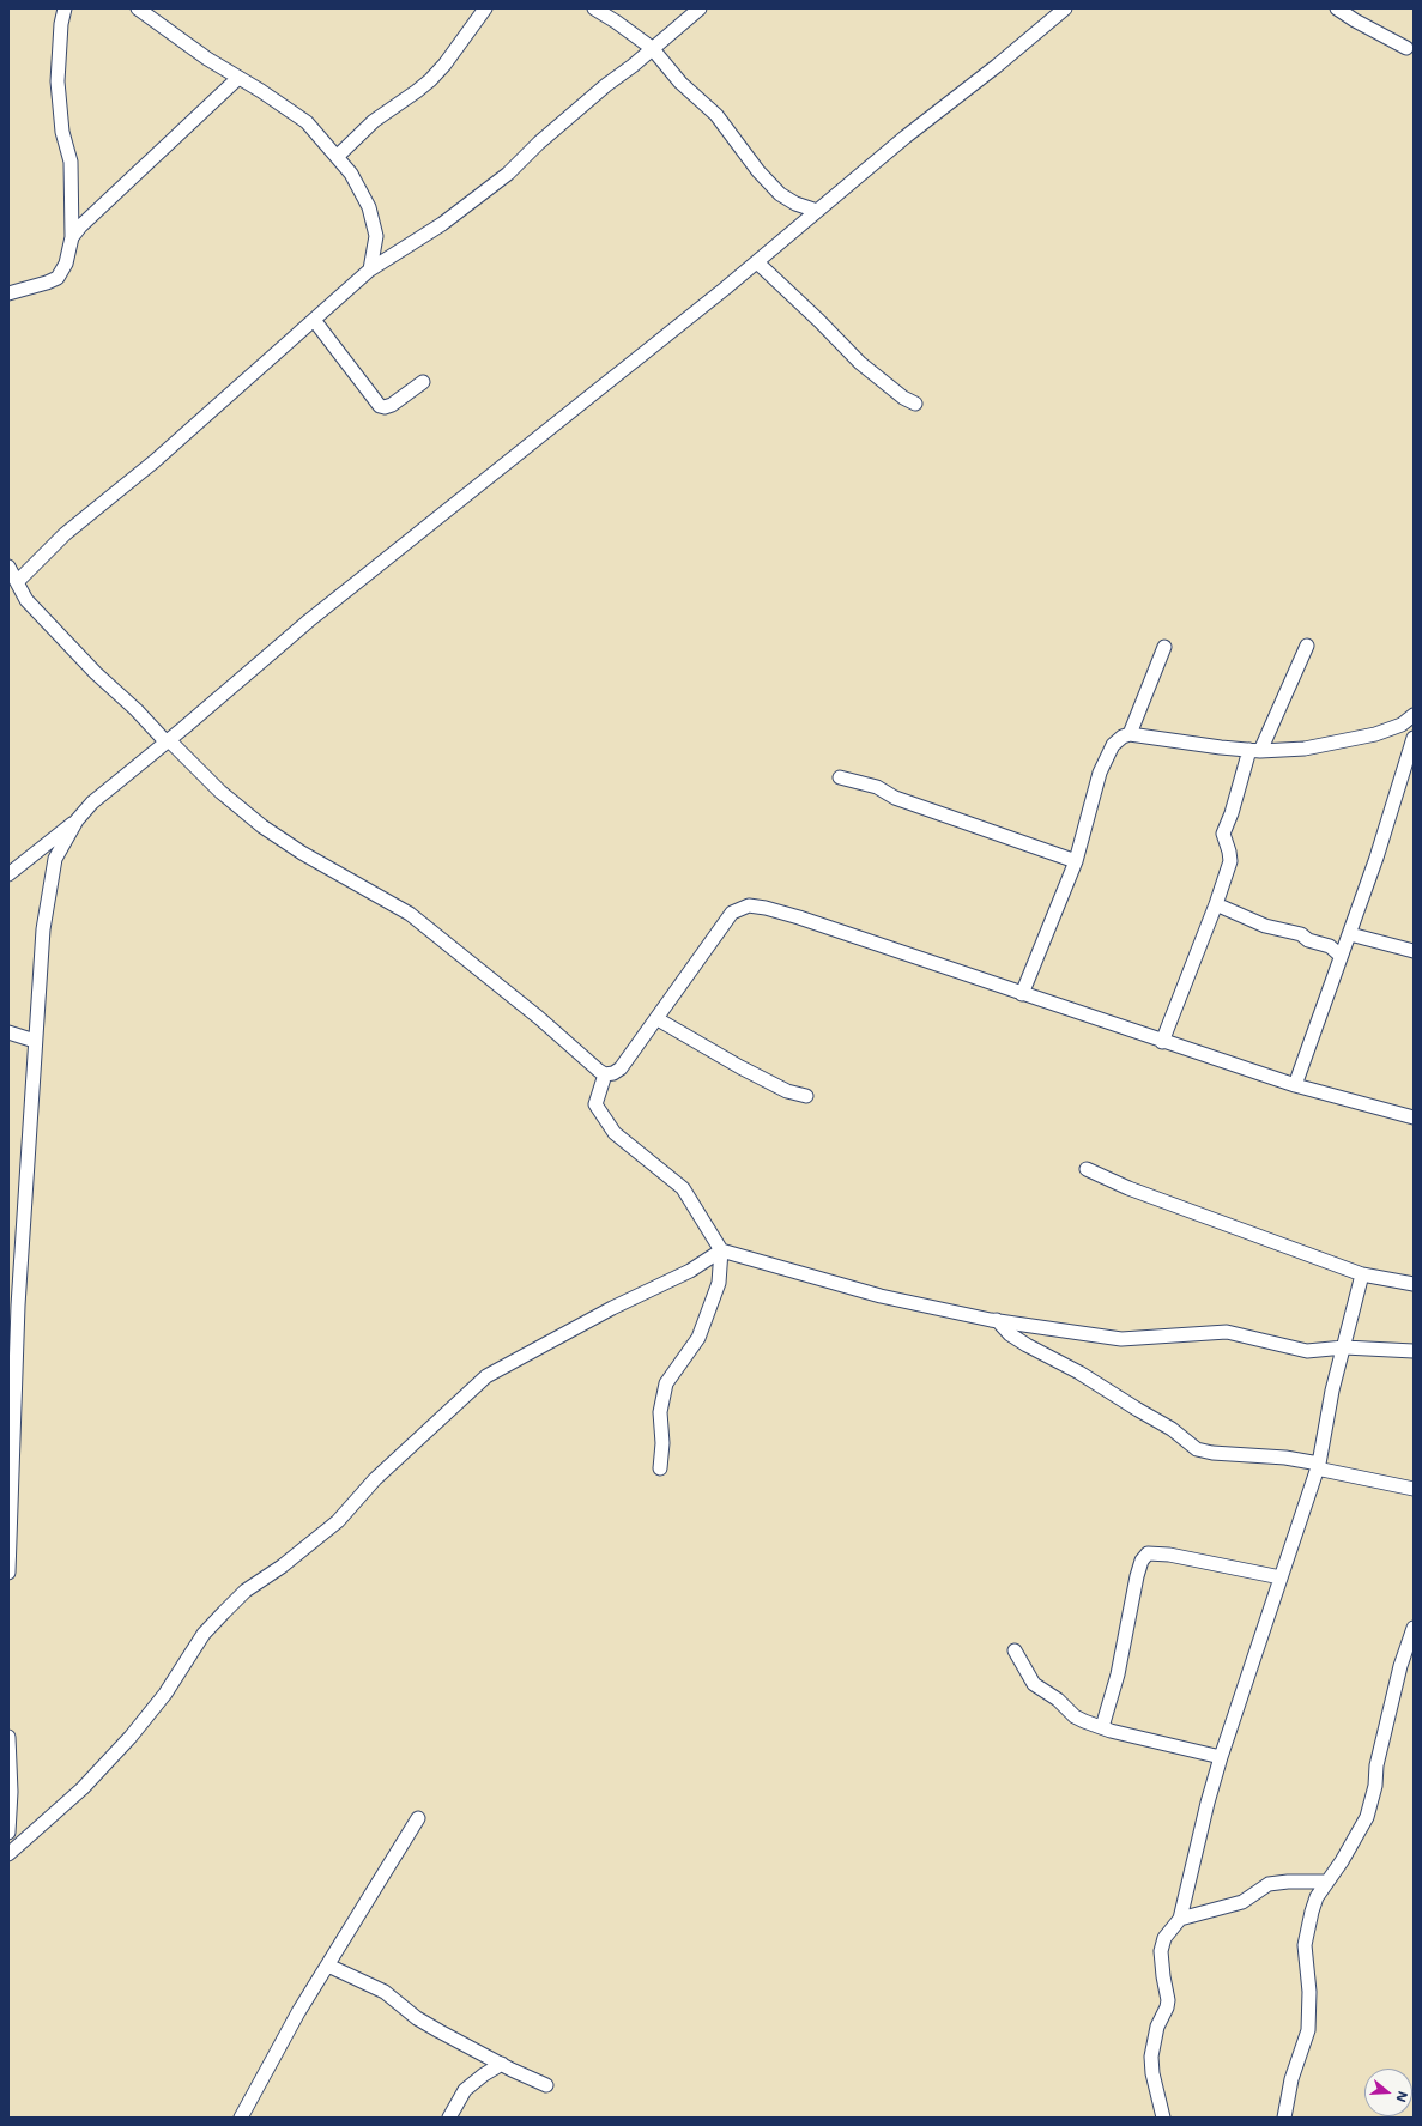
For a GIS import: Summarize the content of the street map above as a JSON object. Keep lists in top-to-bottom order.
{
  "north": "right"
}
